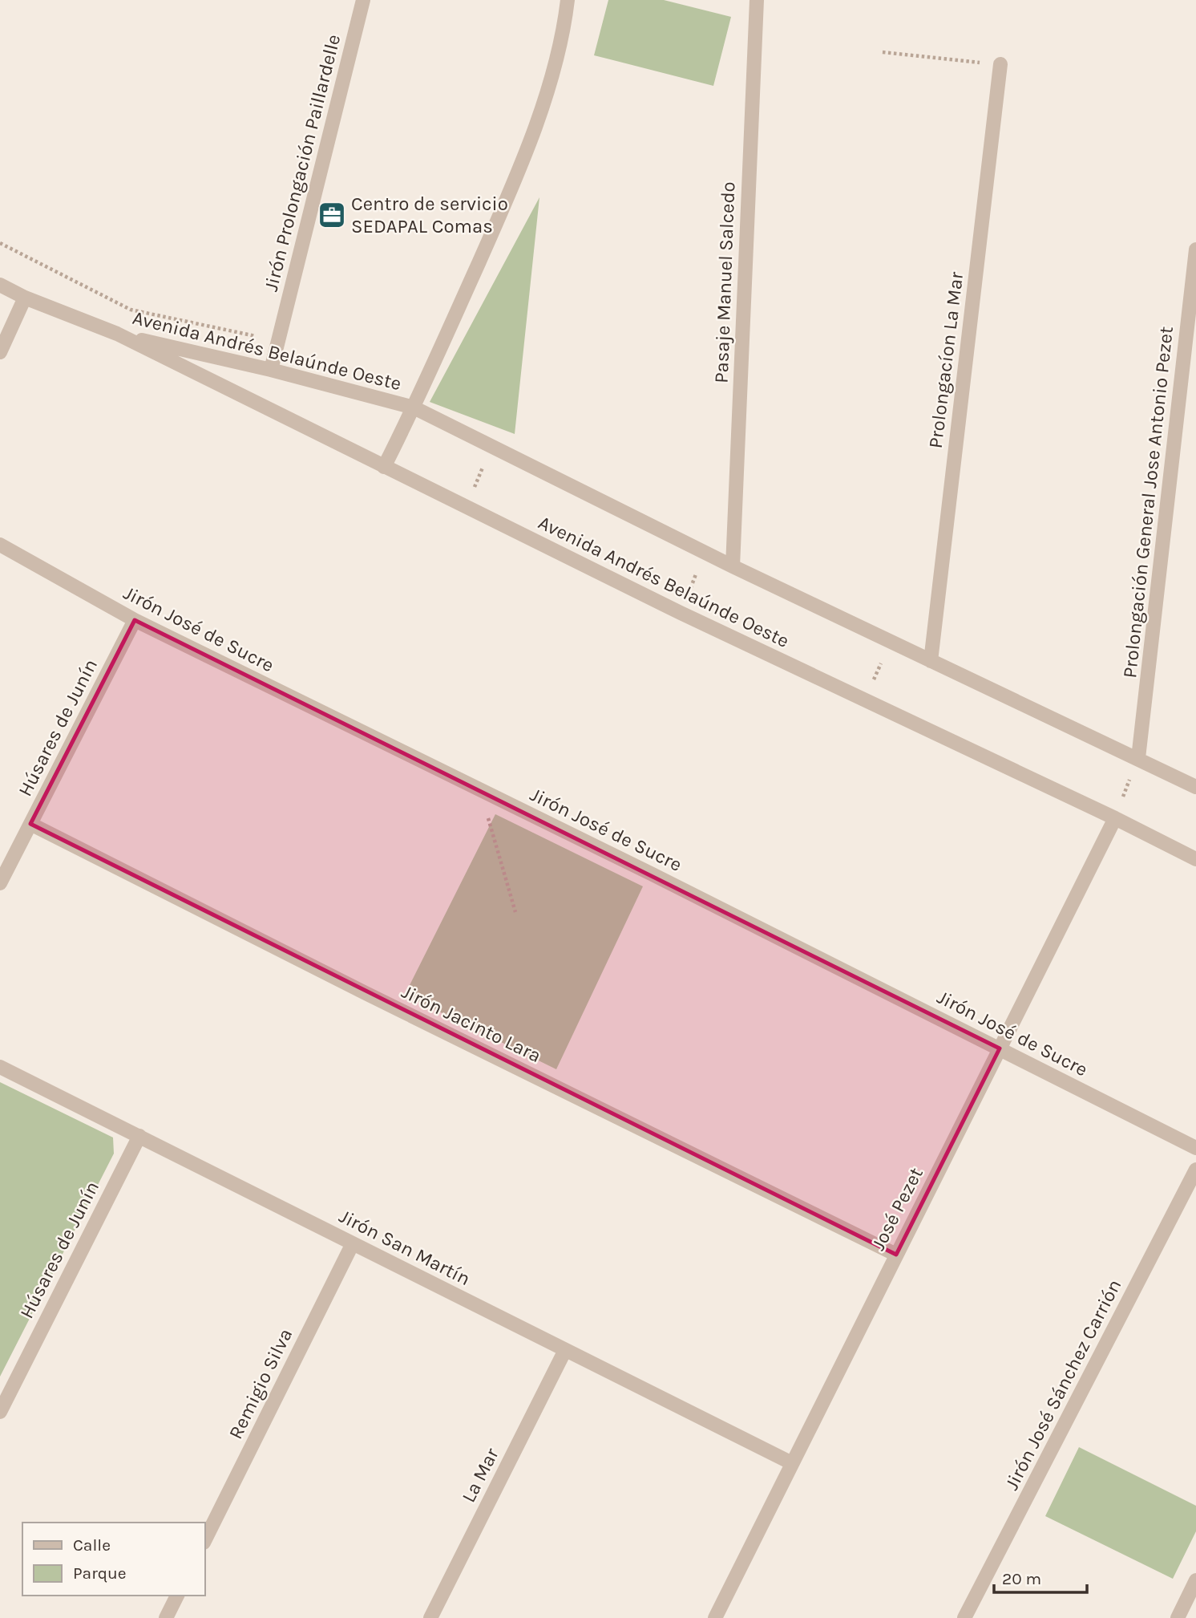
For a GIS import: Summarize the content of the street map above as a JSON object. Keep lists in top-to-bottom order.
{
  "streets": {
    "street": [
      "Jirón Prolongación Paillardelle",
      "Pasaje Manuel Salcedo",
      "Avenida Andrés Belaúnde Oeste",
      "Prolongacíon La Mar",
      "Prolongación General Jose Antonio Pezet",
      "Jirón José de Sucre",
      "Húsares de Junín",
      "Jirón Jacinto Lara",
      "José Pezet",
      "Jirón San Martín",
      "Remigio Silva",
      "Jirón José Sánchez Carrión",
      "La Mar"
    ]
  },
  "crossings": [
    ["Jirón Prolongación Paillardelle", "Avenida Andrés Belaúnde Oeste"],
    ["Pasaje Manuel Salcedo", "Avenida Andrés Belaúnde Oeste"],
    ["Avenida Andrés Belaúnde Oeste", "Prolongacíon La Mar"],
    ["Avenida Andrés Belaúnde Oeste", "Prolongación General Jose Antonio Pezet"],
    ["Avenida Andrés Belaúnde Oeste", "José Pezet"],
    ["Jirón José de Sucre", "Húsares de Junín"],
    ["Jirón José de Sucre", "José Pezet"],
    ["Húsares de Junín", "Jirón Jacinto Lara"],
    ["Húsares de Junín", "Jirón San Martín"],
    ["Jirón Jacinto Lara", "José Pezet"],
    ["José Pezet", "Jirón San Martín"],
    ["Jirón San Martín", "Remigio Silva"],
    ["Jirón San Martín", "La Mar"]
  ],
  "places": {
    "office": ["Centro de servicio SEDAPAL Comas"]
  },
  "legend": ["Calle", "Parque"],
  "scale_bar": "20 m"
}
